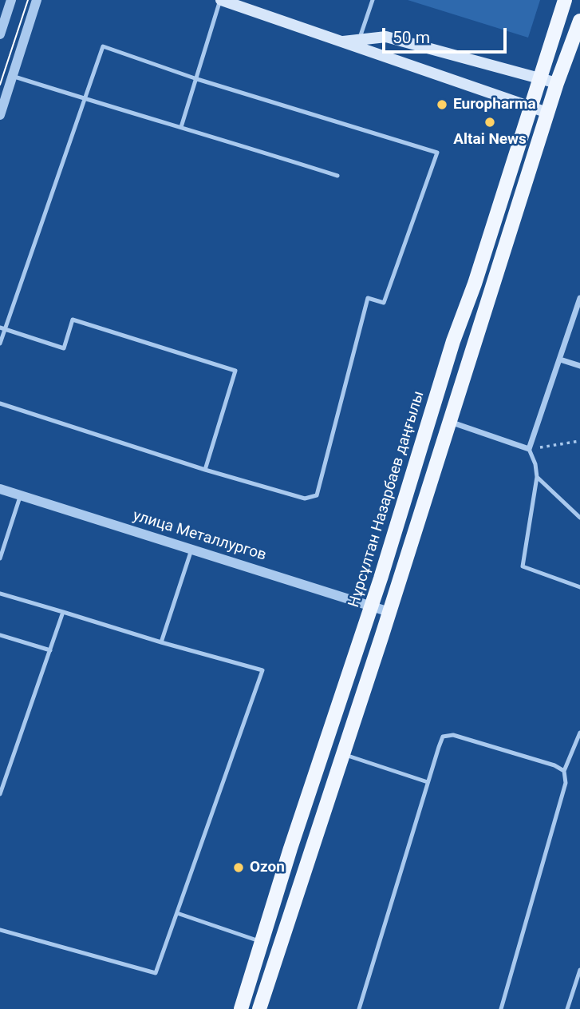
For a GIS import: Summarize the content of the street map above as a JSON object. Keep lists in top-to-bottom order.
{
  "streets": {
    "main road": ["Нұрсұлтан Назарбаев даңғылы"],
    "street": ["улица Металлургов"]
  },
  "crossings": [
    ["Нұрсұлтан Назарбаев даңғылы", "улица Металлургов"]
  ],
  "places": ["Europharma", "Altai News", "Ozon"],
  "scale_bar": "50 m"
}
